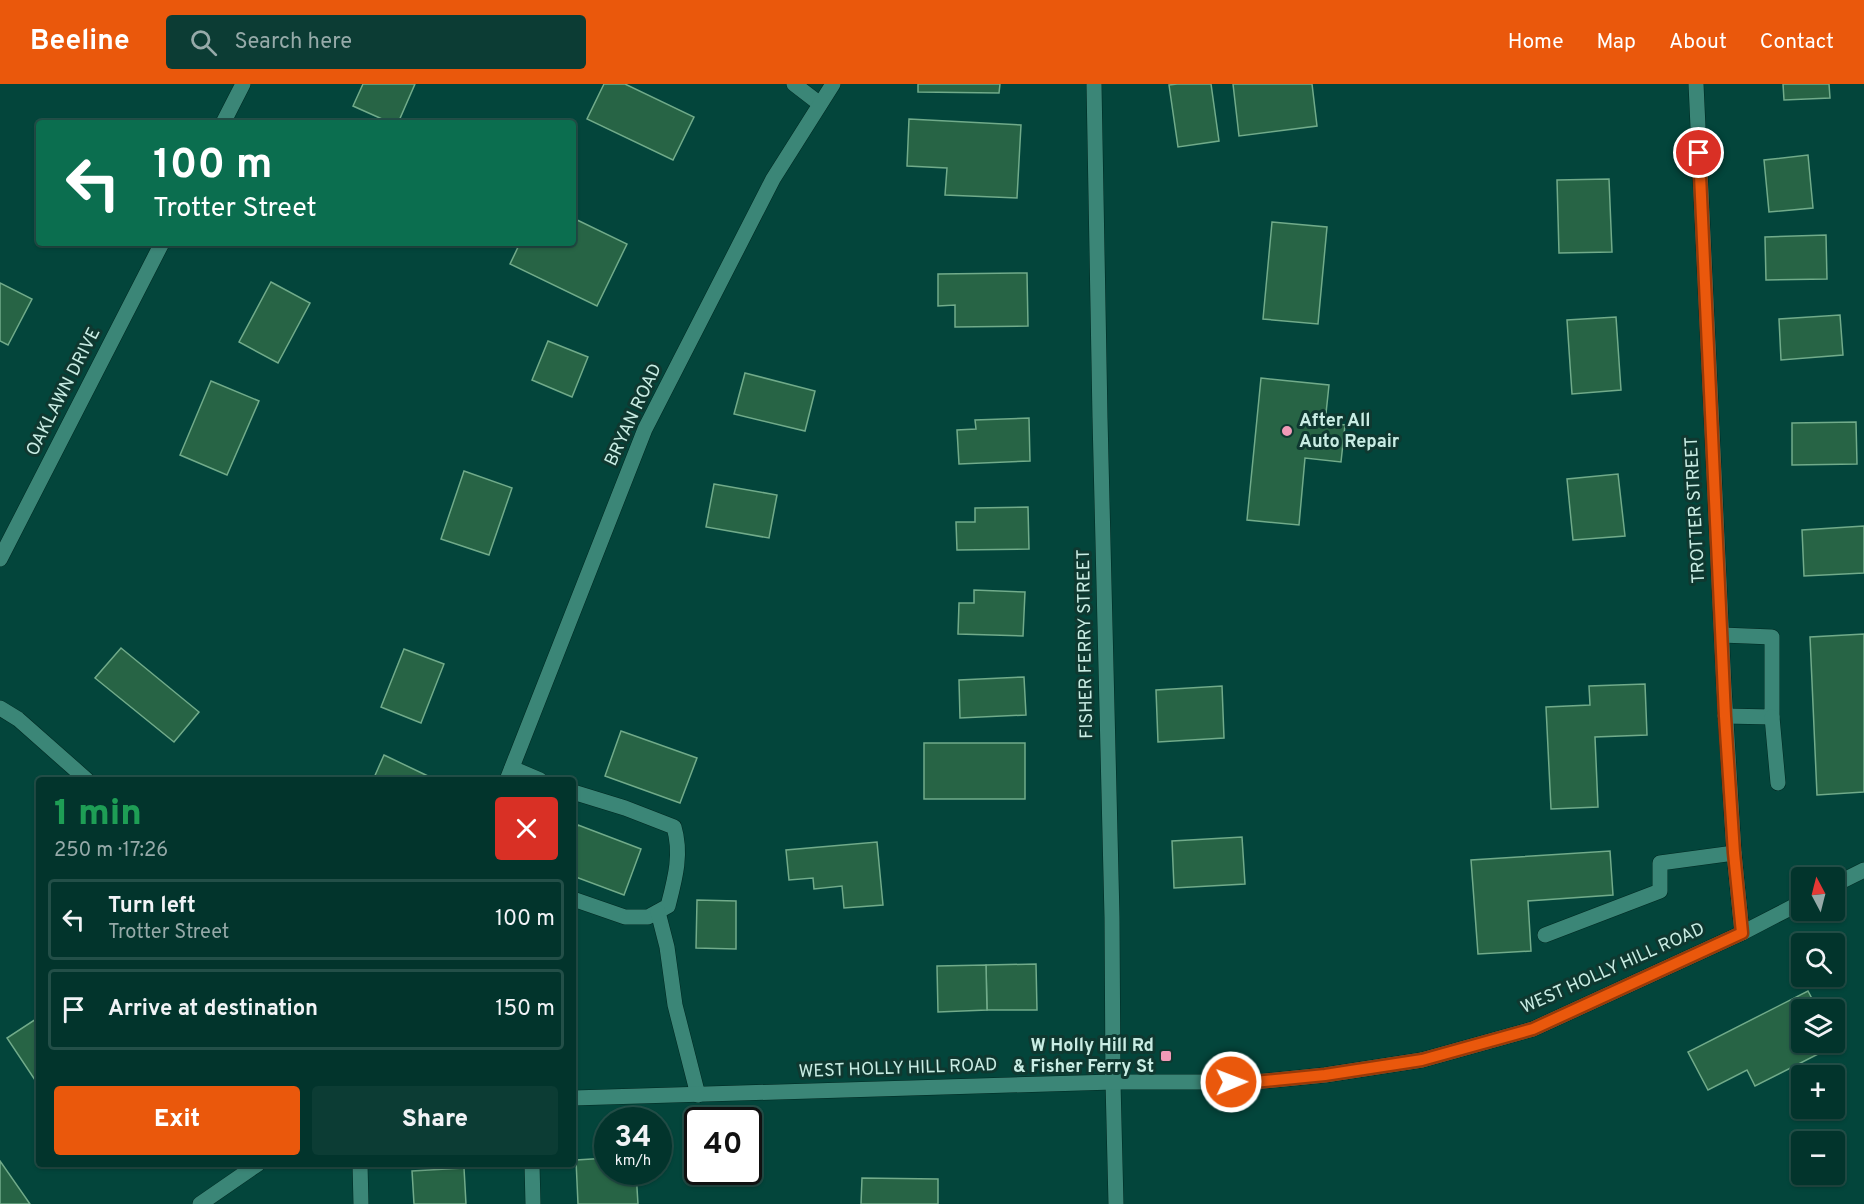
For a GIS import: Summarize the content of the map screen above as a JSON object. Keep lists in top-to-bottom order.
{
  "streets": {
    "street": [
      "OAKLAWN DRIVE",
      "BRYAN ROAD",
      "TROTTER STREET",
      "FISHER FERRY STREET",
      "WEST HOLLY HILL ROAD"
    ]
  },
  "crossings": [
    ["TROTTER STREET", "WEST HOLLY HILL ROAD"],
    ["FISHER FERRY STREET", "WEST HOLLY HILL ROAD"]
  ],
  "places": {
    "other": ["After All Auto Repair"],
    "transit": ["W Holly Hill Rd & Fisher Ferry St"]
  },
  "north": "top",
  "page": {
    "header": "Beeline",
    "search": "Search here",
    "nav": [
      "Home",
      "Map",
      "About",
      "Contact"
    ],
    "turn": ["100 m", "Trotter Street"],
    "heading": ["1 min", "250 m · 17:26"],
    "map_buttons": ["+", "−"],
    "list": [
      {
        "name": "Turn left",
        "note": "Trotter Street",
        "value": "100 m"
      },
      {
        "name": "Arrive at destination",
        "value": "150 m"
      }
    ],
    "buttons": ["Exit", "Share"],
    "speed": "34 km/h",
    "limit": "40"
  }
}
